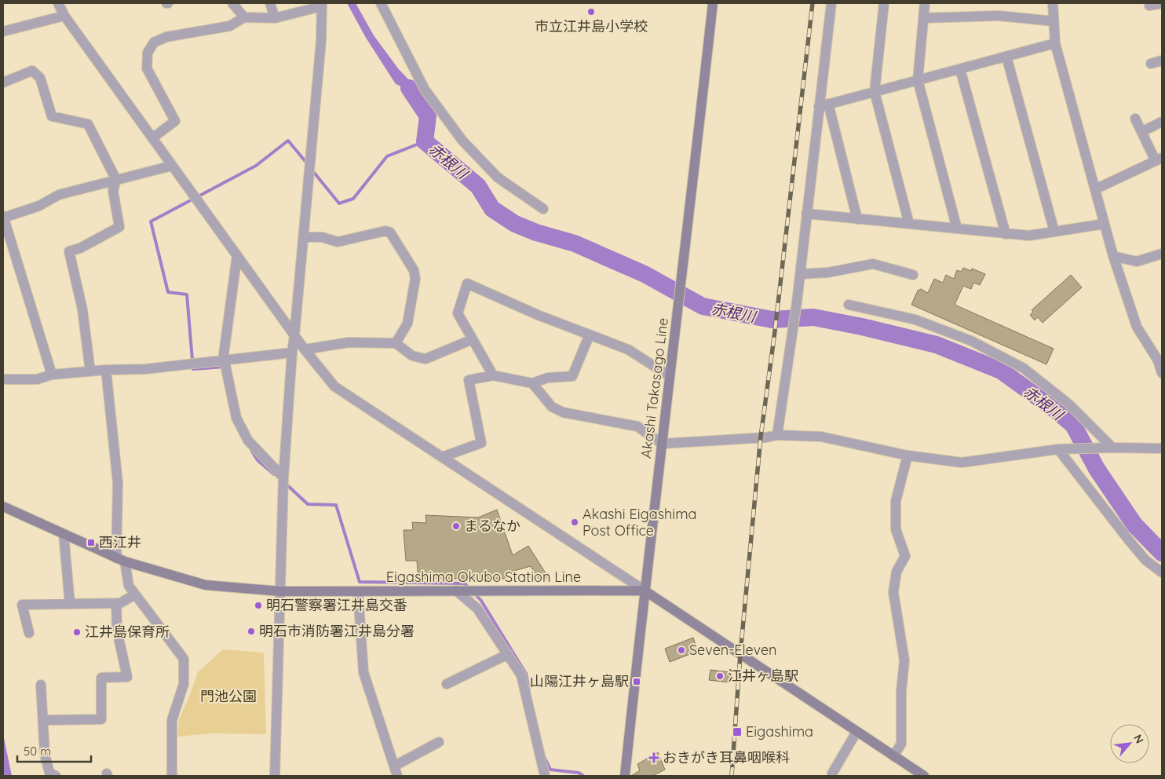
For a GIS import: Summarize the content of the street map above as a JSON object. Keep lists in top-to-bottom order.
{
  "streets": {
    "main road": ["Akashi Takasago Line", "Eigashima Okubo Station Line"]
  },
  "crossings": [
    ["Akashi Takasago Line", "Eigashima Okubo Station Line"]
  ],
  "water": ["赤根川"],
  "parks": ["門池公園"],
  "places": {
    "other": [
      "市立江井島小学校",
      "Akashi Eigashima Post Office",
      "まるなか",
      "明石警察署江井島交番",
      "明石市消防署江井島分署",
      "江井島保育所",
      "Seven-Eleven",
      "江井ヶ島駅"
    ],
    "transit": ["西江井", "山陽江井ヶ島駅", "Eigashima"],
    "health": ["おきがき耳鼻咽喉科"]
  },
  "scale_bar": "50 m",
  "north": "top right"
}
